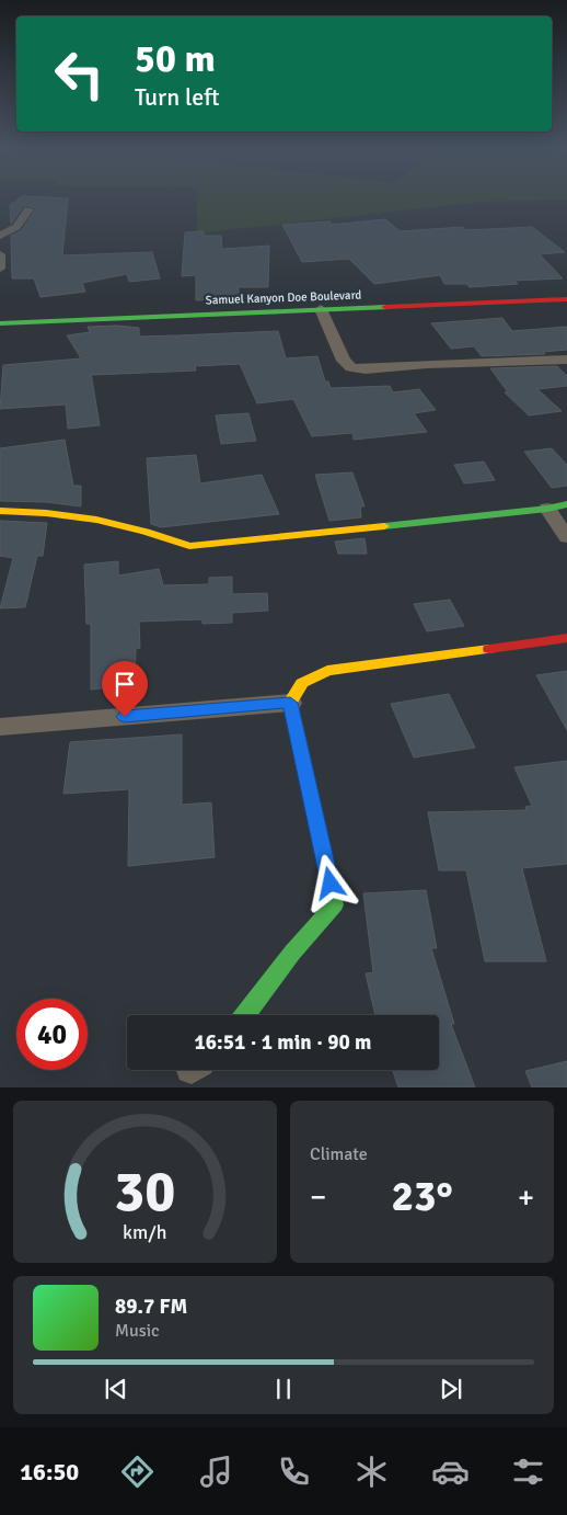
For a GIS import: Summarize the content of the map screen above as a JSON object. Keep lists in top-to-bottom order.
{
  "streets": {
    "street": ["Samuel Kanyon Doe Boulevard"]
  },
  "page": {
    "turn": ["50 m", "Turn left"],
    "limit": "40",
    "trip": "16:51 · 1 min · 90 m",
    "tile": "Climate",
    "heat": ["−", "23°", "+"],
    "song": ["89.7 FM", "Music"],
    "tabs": "16:50",
    "gauge": ["30", "km/h"]
  }
}
